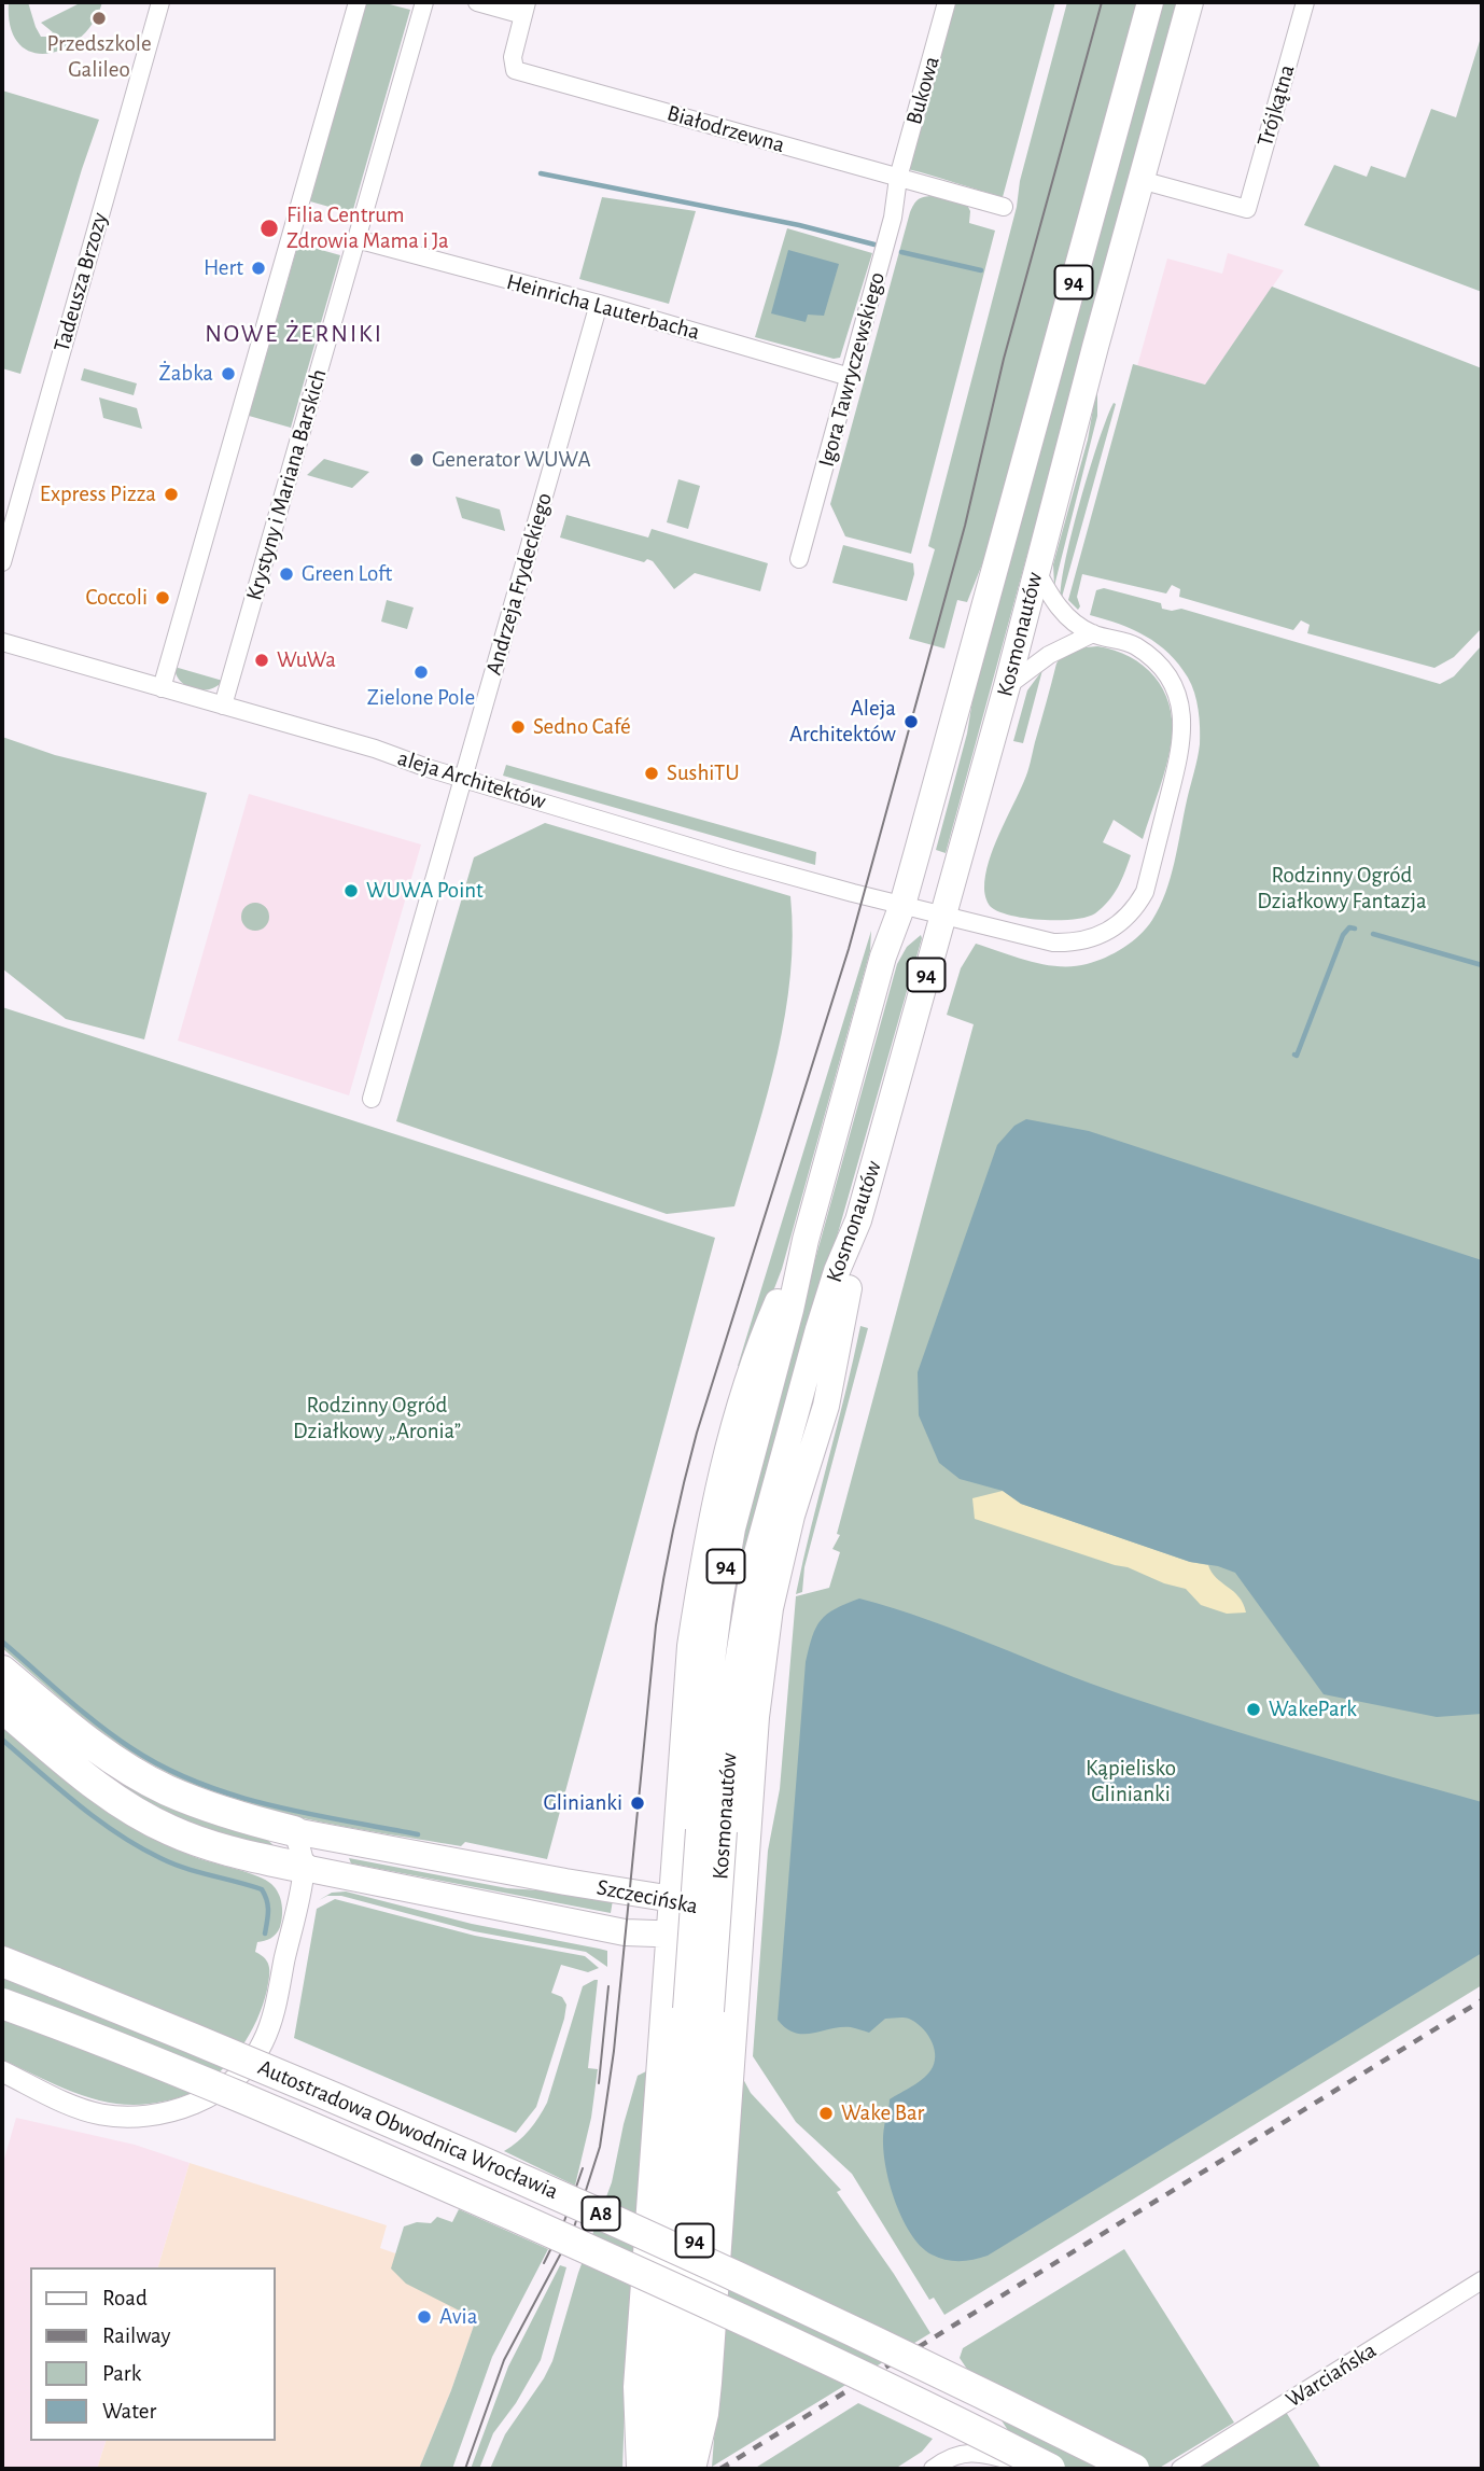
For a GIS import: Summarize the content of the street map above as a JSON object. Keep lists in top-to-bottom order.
{
  "streets": {
    "highway": ["Autostradowa Obwodnica Wrocławia", "A8"],
    "main road": ["94", "Kosmonautów", "Szczecińska"],
    "street": [
      "Bukowa",
      "Trójkątna",
      "Białodrzewna",
      "Tadeusza Brzozy",
      "Heinricha Lauterbacha",
      "Igora Tawryczewskiego",
      "Krystyny i Mariana Barskich",
      "Andrzeja Frydeckiego",
      "aleja Architektów",
      "Warciańska"
    ]
  },
  "crossings": [
    ["Bukowa", "Białodrzewna"],
    ["Bukowa", "Igora Tawryczewskiego"],
    ["Trójkątna", "Kosmonautów"],
    ["Białodrzewna", "Igora Tawryczewskiego"],
    ["Heinricha Lauterbacha", "Igora Tawryczewskiego"],
    ["Heinricha Lauterbacha", "Krystyny i Mariana Barskich"],
    ["Heinricha Lauterbacha", "Andrzeja Frydeckiego"],
    ["Krystyny i Mariana Barskich", "aleja Architektów"],
    ["Andrzeja Frydeckiego", "aleja Architektów"],
    ["Kosmonautów", "aleja Architektów"]
  ],
  "districts": ["NOWE ŻERNIKI"],
  "parks": ["Rodzinny Ogród Działkowy Fantazja", "Rodzinny Ogród Działkowy „Aronia”", "Kąpielisko Glinianki"],
  "places": [
    "Przedszkole Galileo",
    "Filia Centrum Zdrowia Mama i Ja",
    "Hert",
    "Żabka",
    "Generator WUWA",
    "Express Pizza",
    "Green Loft",
    "Coccoli",
    "WuWa",
    "Zielone Pole",
    "Aleja Architektów",
    "Sedno Café",
    "SushiTU",
    "WUWA Point",
    "WakePark",
    "Glinianki",
    "Wake Bar",
    "Avia"
  ],
  "legend": [
    "Road",
    "Railway",
    "Park",
    "Water"
  ]
}
